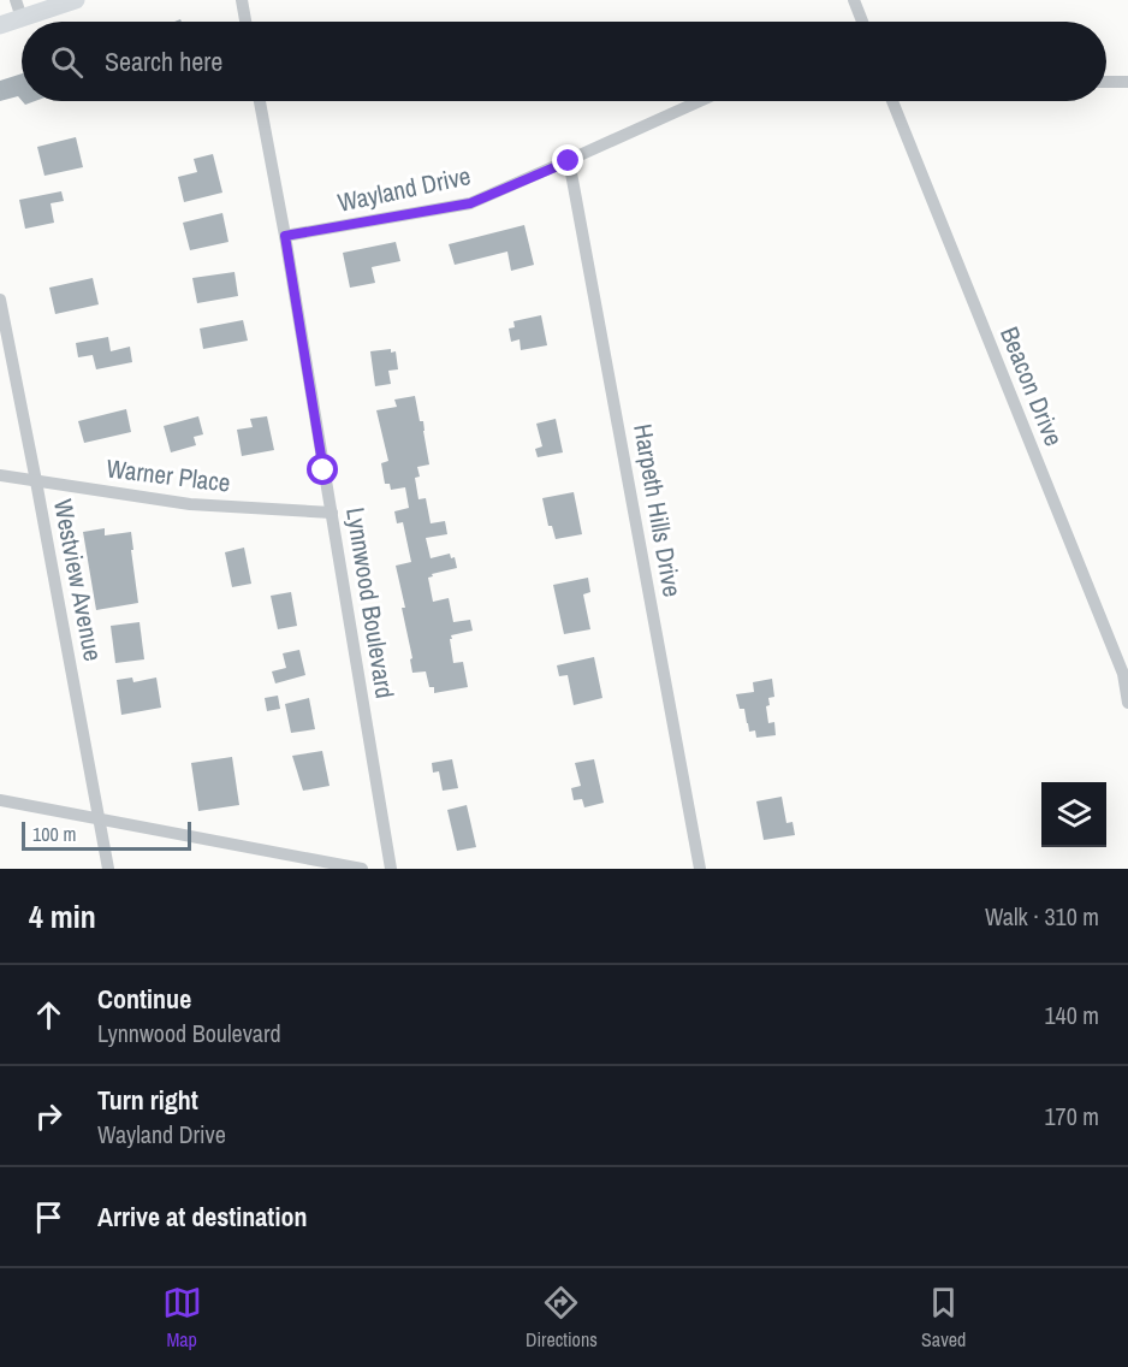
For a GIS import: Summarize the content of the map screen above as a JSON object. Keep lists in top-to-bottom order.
{
  "streets": {
    "street": [
      "Wayland Drive",
      "Beacon Drive",
      "Warner Place",
      "Harpeth Hills Drive",
      "Westview Avenue",
      "Lynnwood Boulevard"
    ]
  },
  "crossings": [
    ["Wayland Drive", "Harpeth Hills Drive"],
    ["Wayland Drive", "Lynnwood Boulevard"],
    ["Warner Place", "Westview Avenue"],
    ["Warner Place", "Lynnwood Boulevard"]
  ],
  "scale_bar": "100 m",
  "page": {
    "search": "Search here",
    "scale": "100 m",
    "heading": ["4 min", "Walk · 310 m"],
    "list": [
      ["Continue", "Lynnwood Boulevard", "140 m"],
      ["Turn right", "Wayland Drive", "170 m"],
      "Arrive at destination"
    ],
    "nav": ["Map", "Directions", "Saved"]
  }
}
